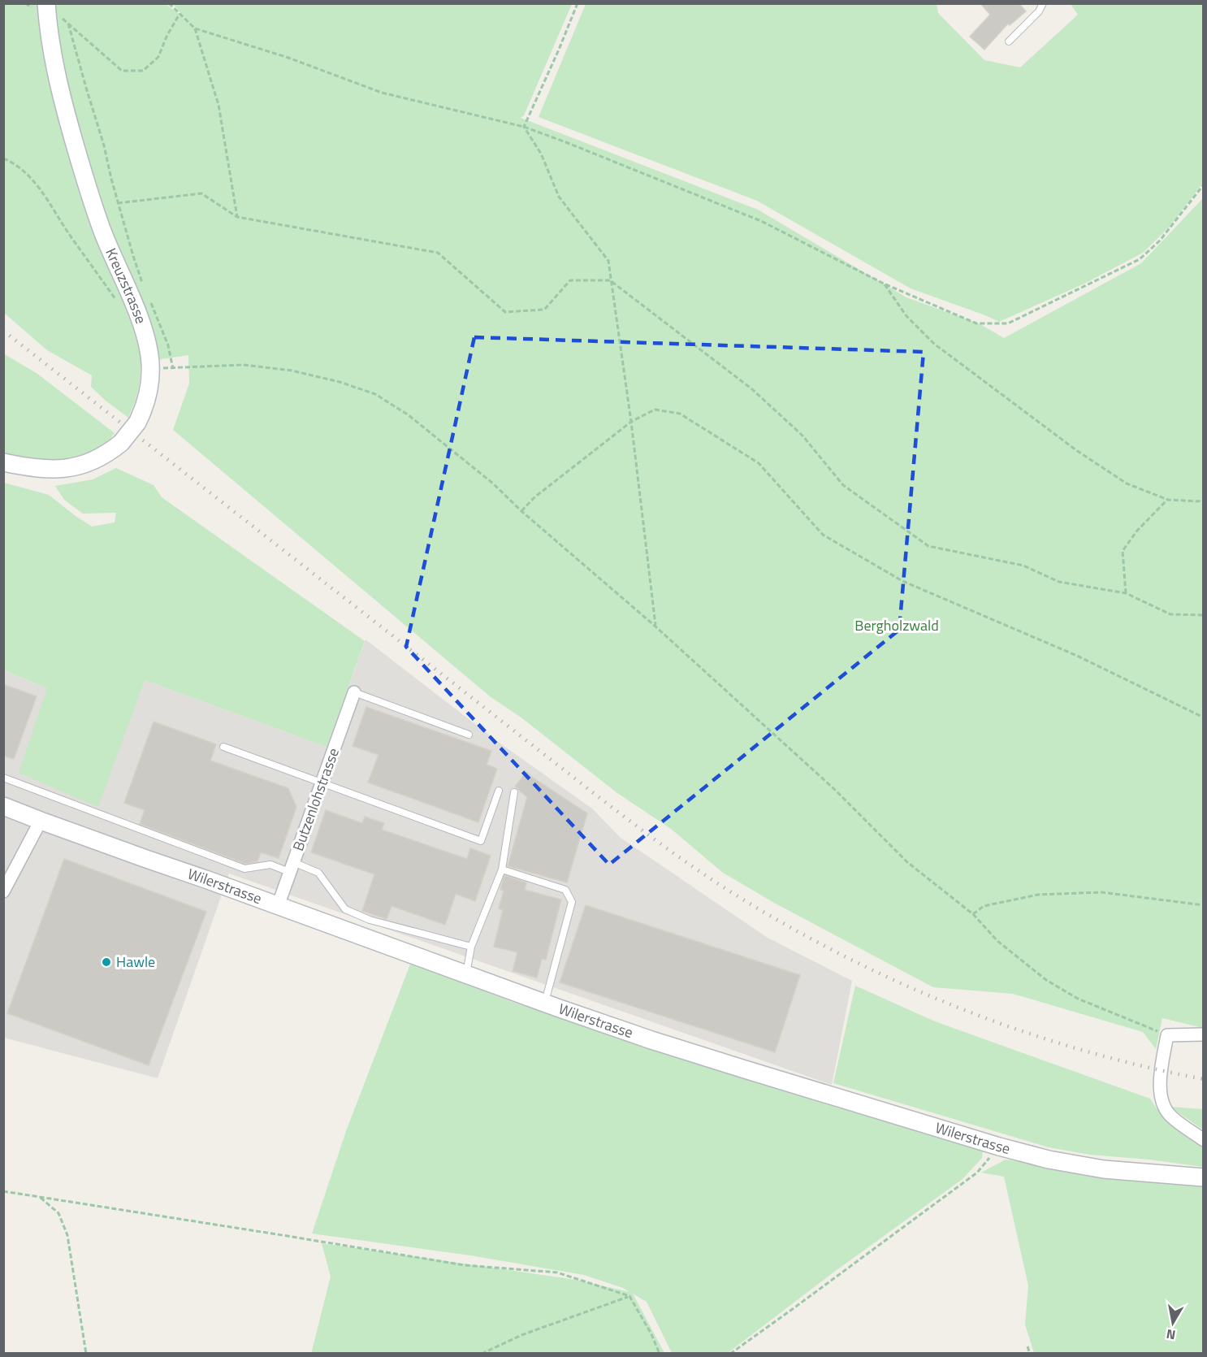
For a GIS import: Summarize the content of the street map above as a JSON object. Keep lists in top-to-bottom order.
{
  "streets": {
    "main road": ["Kreuzstrasse", "Wilerstrasse"],
    "street": ["Butzenlohstrasse"]
  },
  "crossings": [
    ["Butzenlohstrasse", "Wilerstrasse"]
  ],
  "parks": ["Bergholzwald"],
  "places": ["Hawle"],
  "north": "bottom"
}
